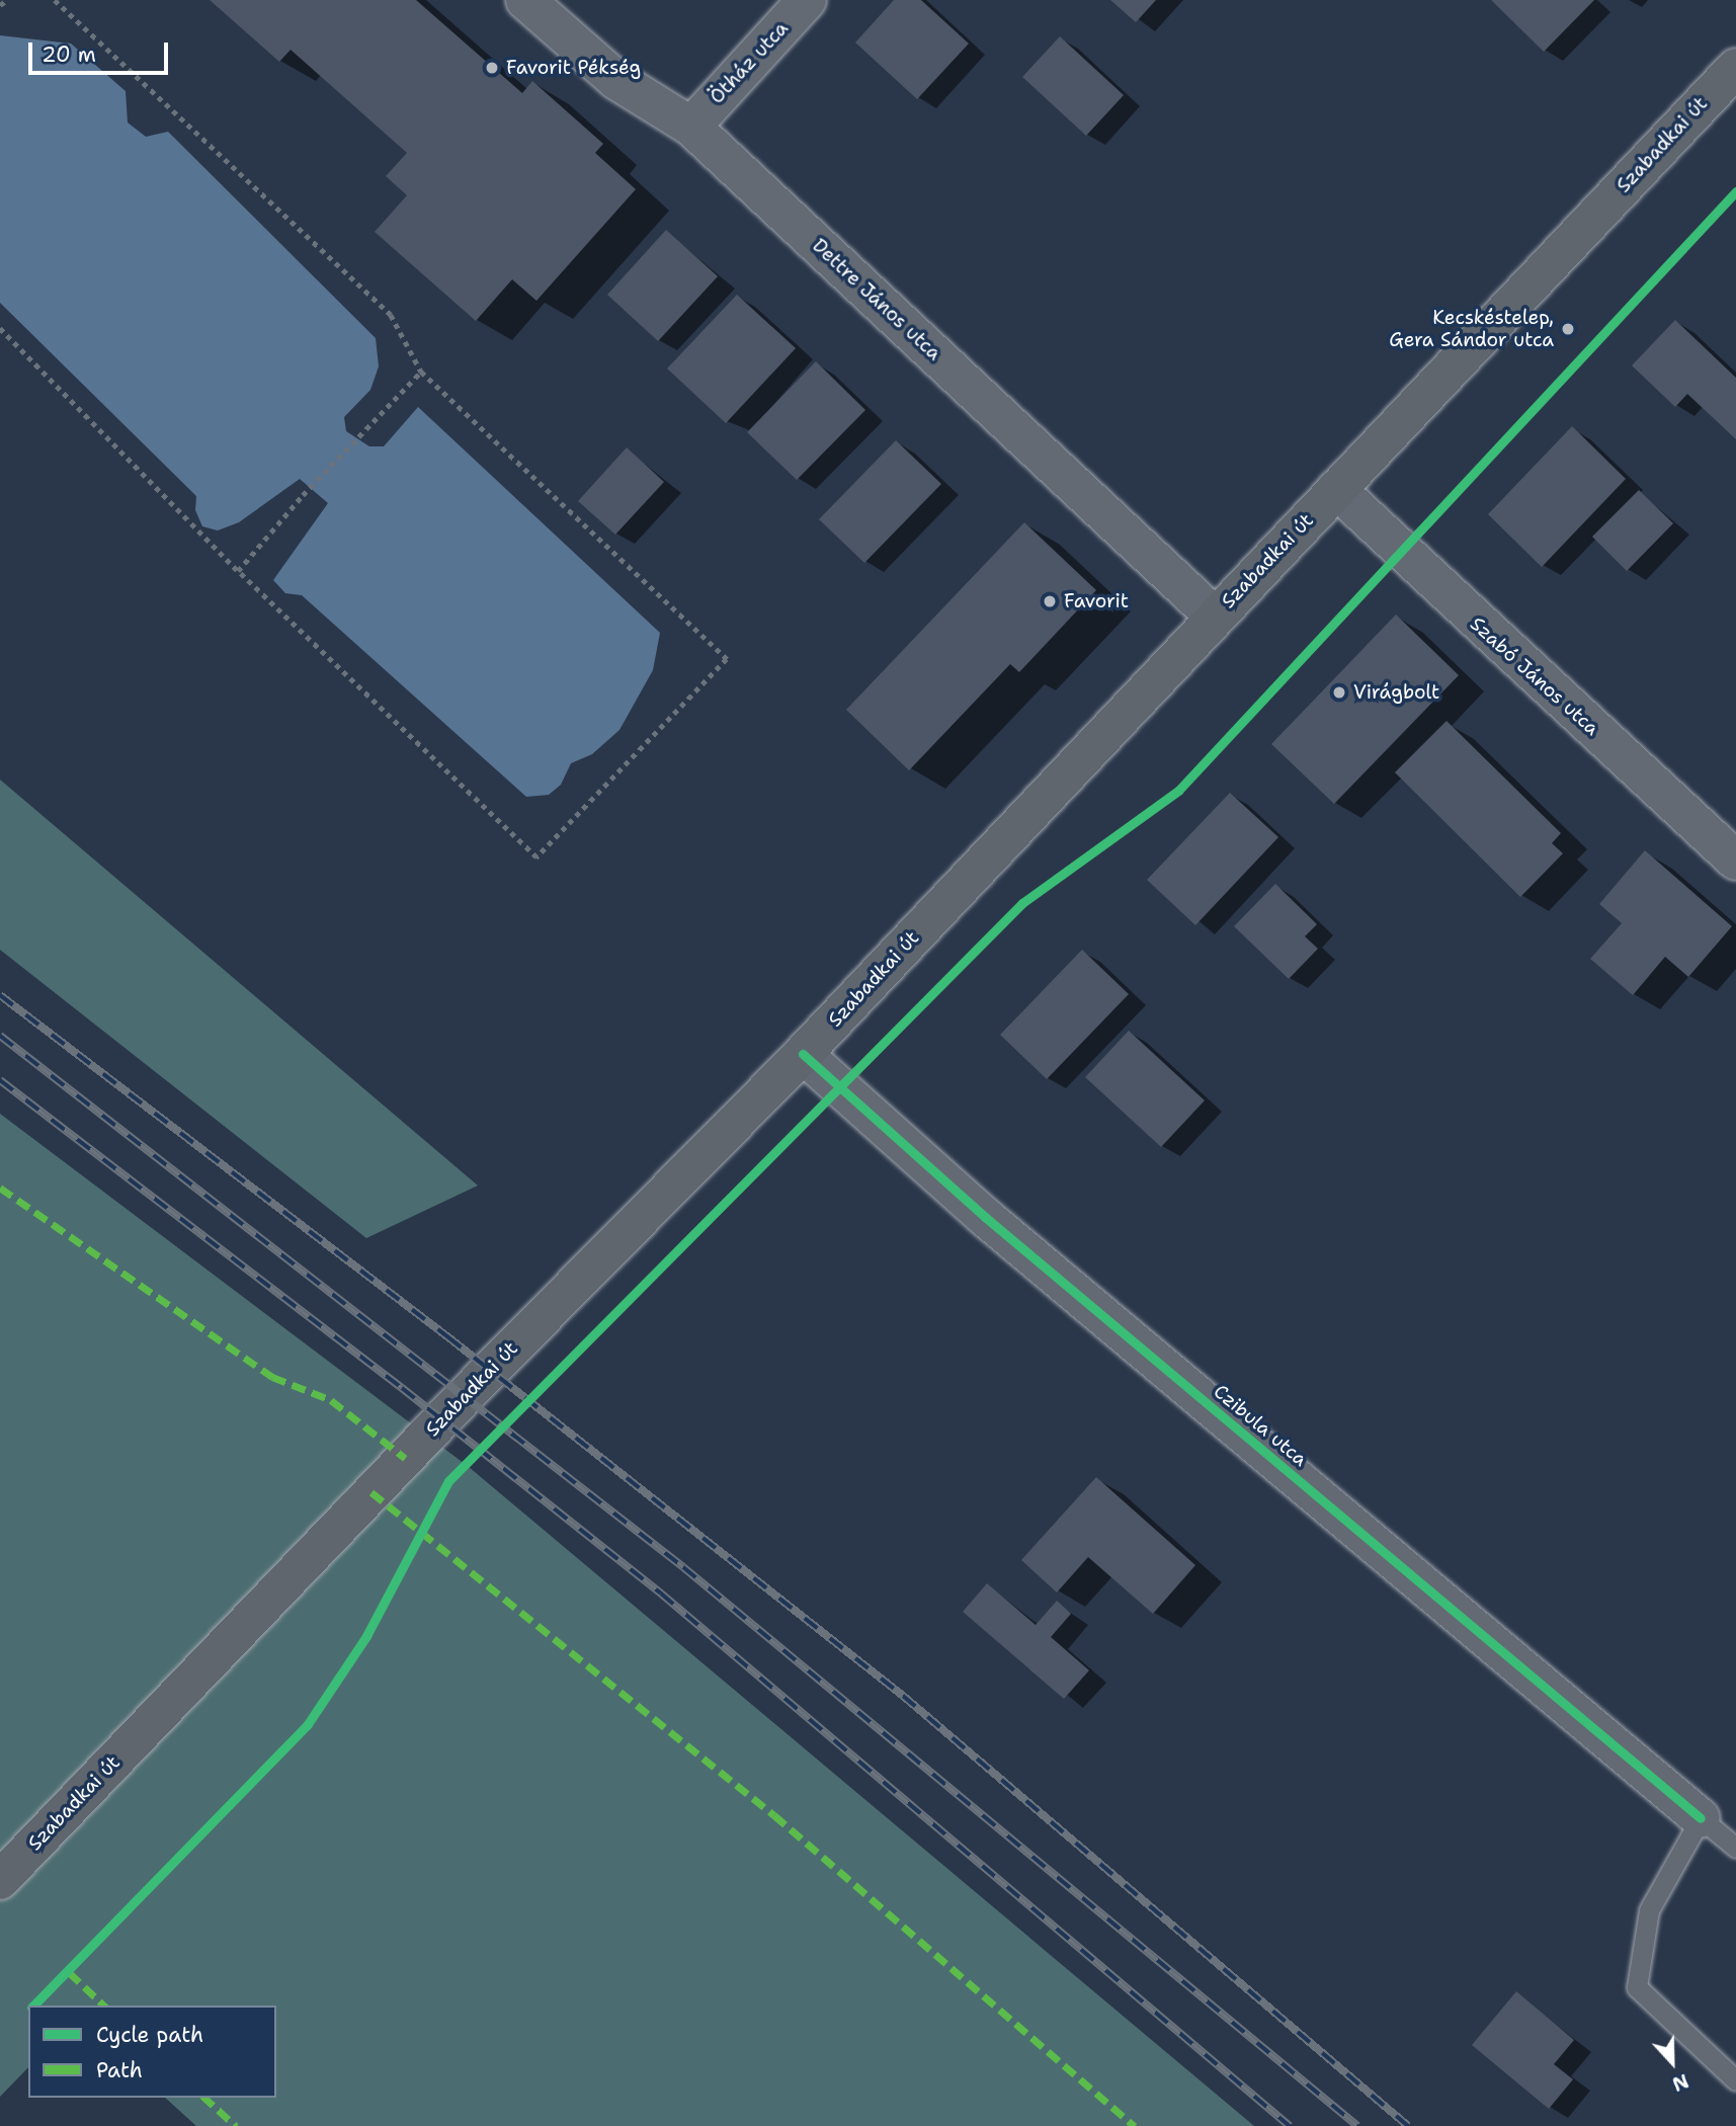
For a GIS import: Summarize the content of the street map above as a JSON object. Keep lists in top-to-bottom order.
{
  "streets": {
    "main road": ["Szabadkai út"],
    "street": [
      "Ötház utca",
      "Dettre János utca",
      "Szabó János utca",
      "Czibula utca"
    ]
  },
  "crossings": [
    ["Ötház utca", "Dettre János utca"],
    ["Szabadkai út", "Dettre János utca"],
    ["Szabadkai út", "Szabó János utca"],
    ["Szabadkai út", "Czibula utca"]
  ],
  "places": [
    "Favorit Pékség",
    "Kecskéstelep, Gera Sándor utca",
    "Favorit",
    "Virágbolt"
  ],
  "legend": ["Cycle path", "Path"],
  "scale_bar": "20 m",
  "north": "bottom"
}
